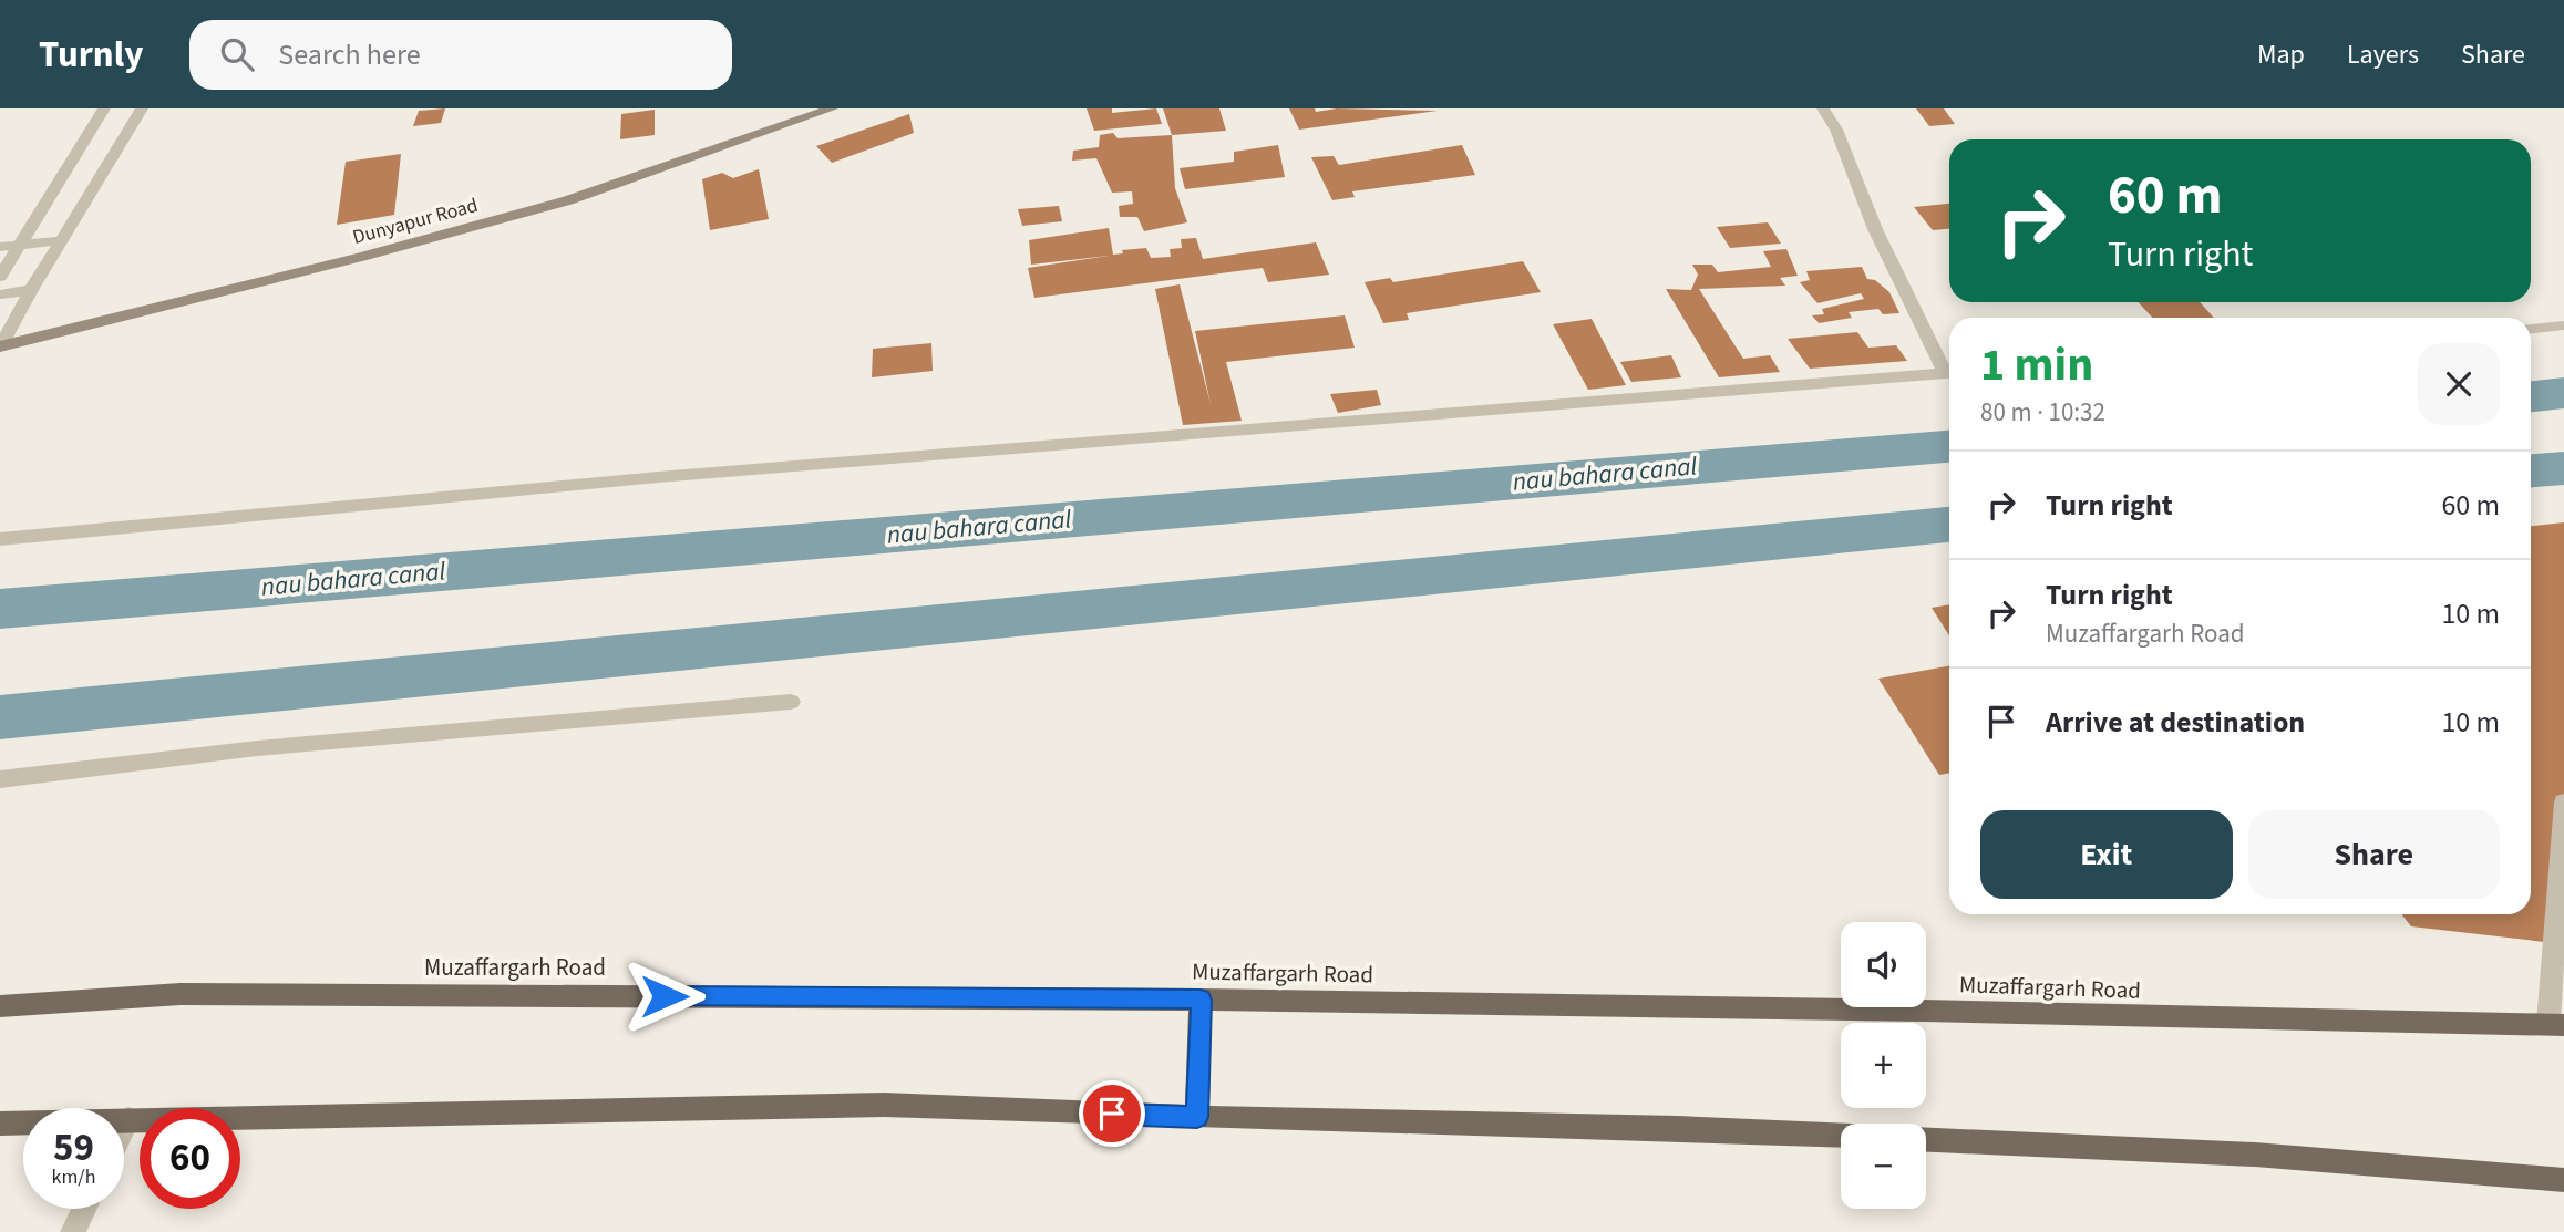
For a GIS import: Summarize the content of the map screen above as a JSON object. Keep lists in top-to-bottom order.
{
  "streets": {
    "main road": ["Dunyapur Road", "Muzaffargarh Road"]
  },
  "water": ["nau bahara canal"],
  "page": {
    "header": "Turnly",
    "search": "Search here",
    "nav": ["Map", "Layers", "Share"],
    "turn": ["60 m", "Turn right"],
    "heading": ["1 min", "80 m · 10:32"],
    "list": [
      {
        "name": "Turn right",
        "value": "60 m"
      },
      {
        "name": "Turn right",
        "note": "Muzaffargarh Road",
        "value": "10 m"
      },
      {
        "name": "Arrive at destination",
        "value": "10 m"
      }
    ],
    "buttons": ["Exit", "Share"],
    "map_buttons": ["+", "−"],
    "speed": "59 km/h",
    "limit": "60"
  }
}
